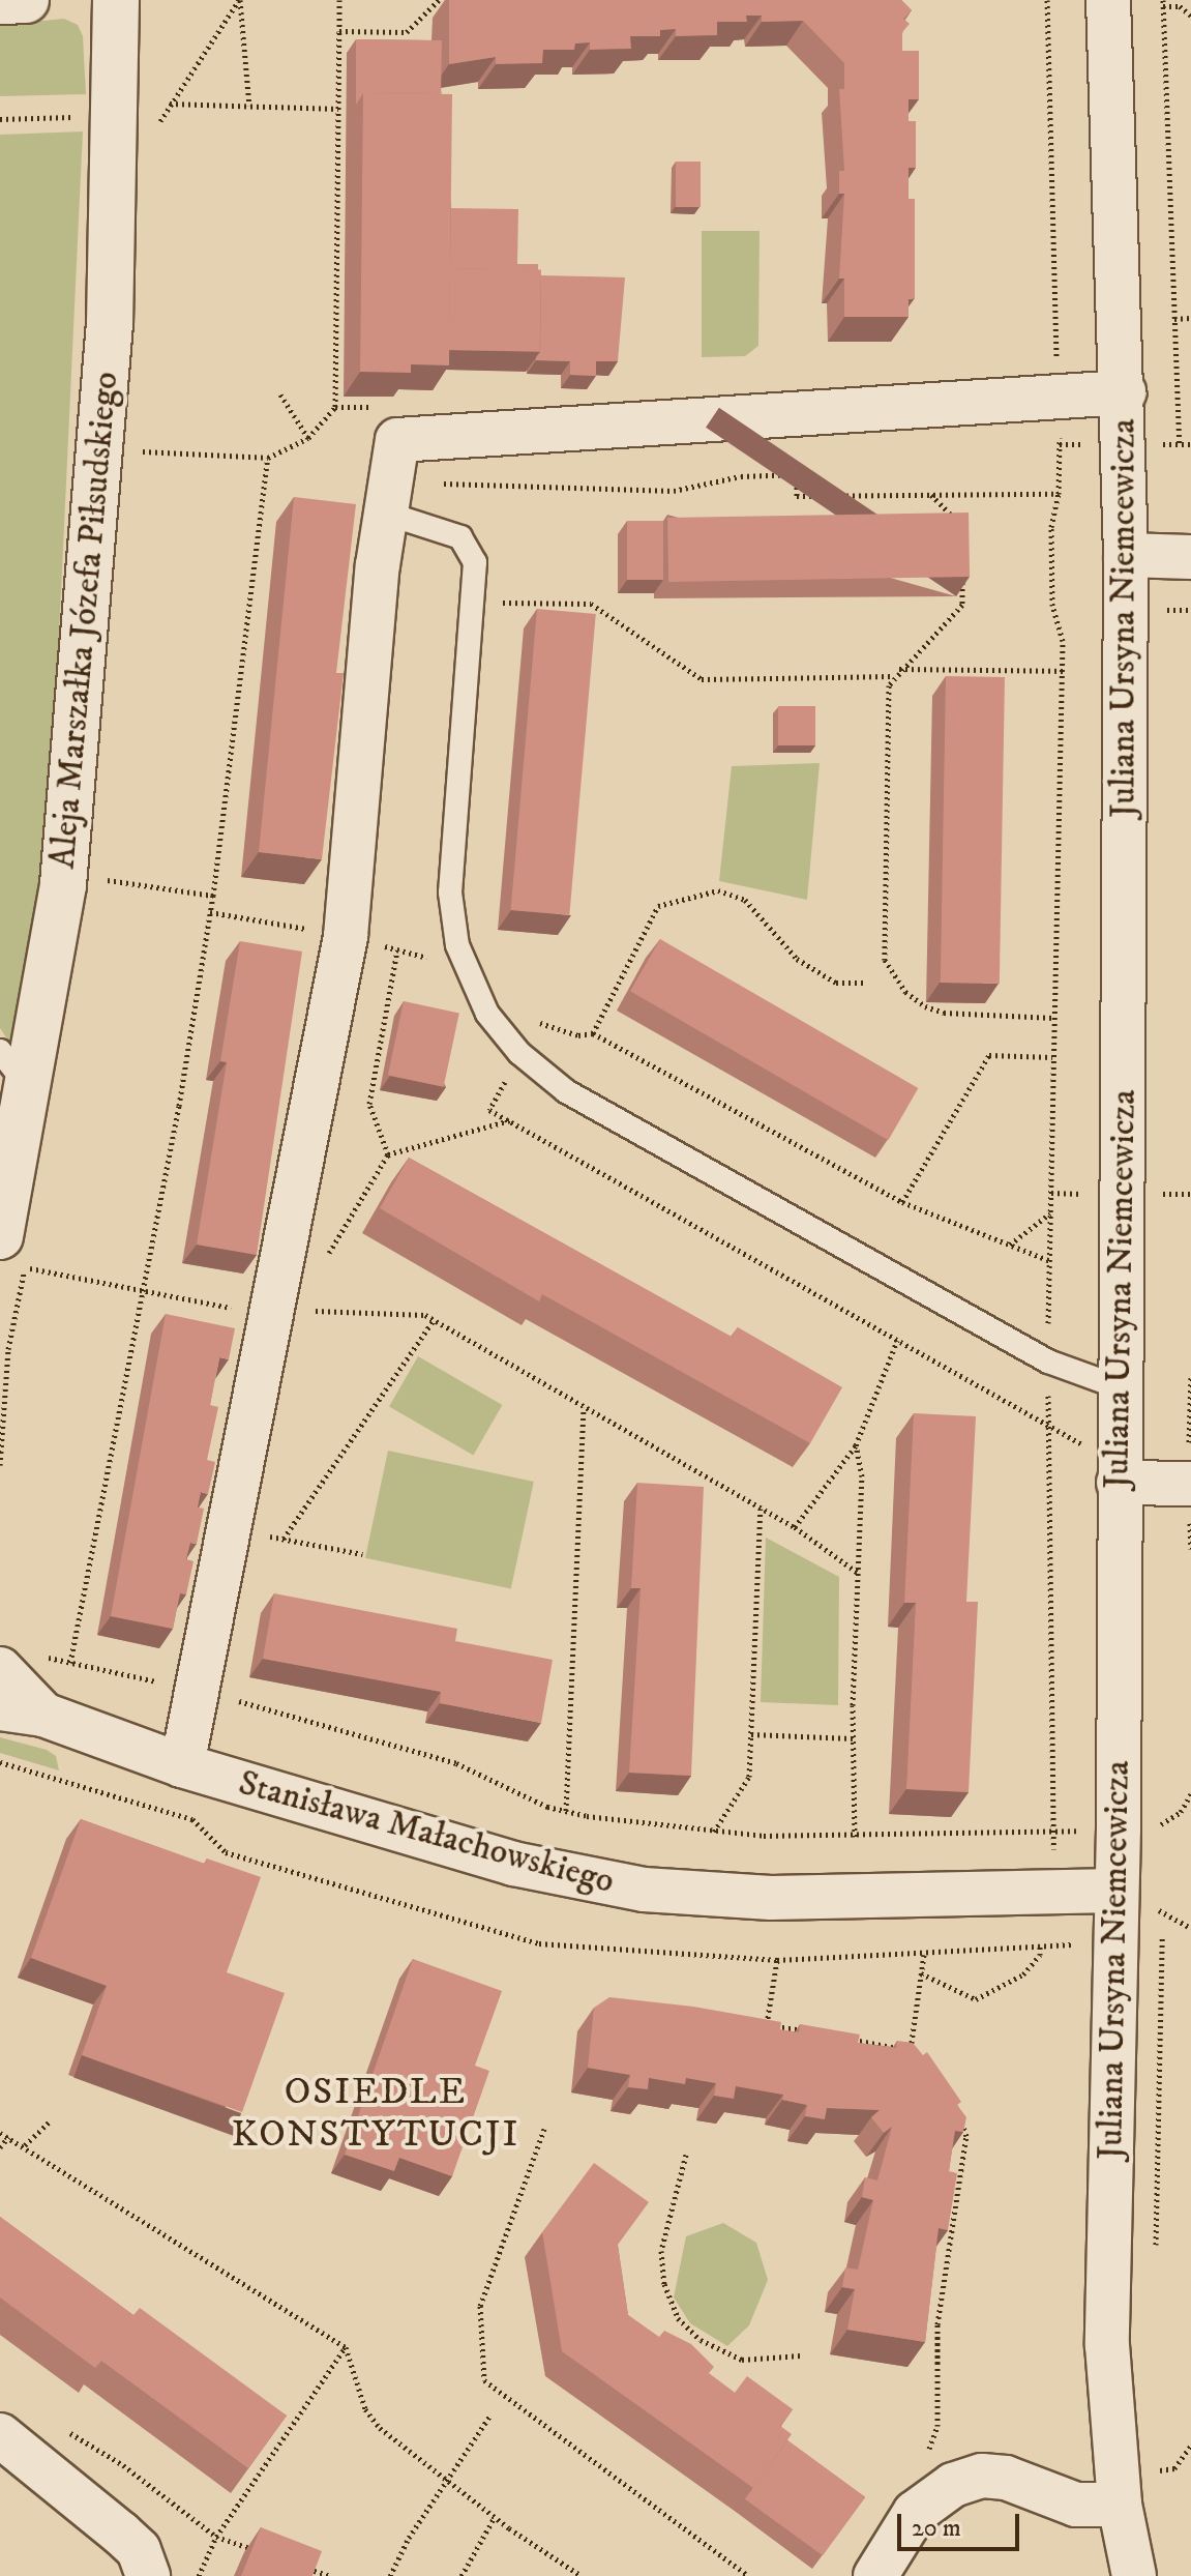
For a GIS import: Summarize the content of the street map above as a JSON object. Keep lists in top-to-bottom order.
{
  "streets": {
    "street": ["Juliana Ursyna Niemcewicza", "Aleja Marszałka Józefa Piłsudskiego", "Stanisława Małachowskiego"]
  },
  "crossings": [
    ["Juliana Ursyna Niemcewicza", "Stanisława Małachowskiego"]
  ],
  "districts": ["OSIEDLE KONSTYTUCJI"],
  "scale_bar": "20 m"
}
